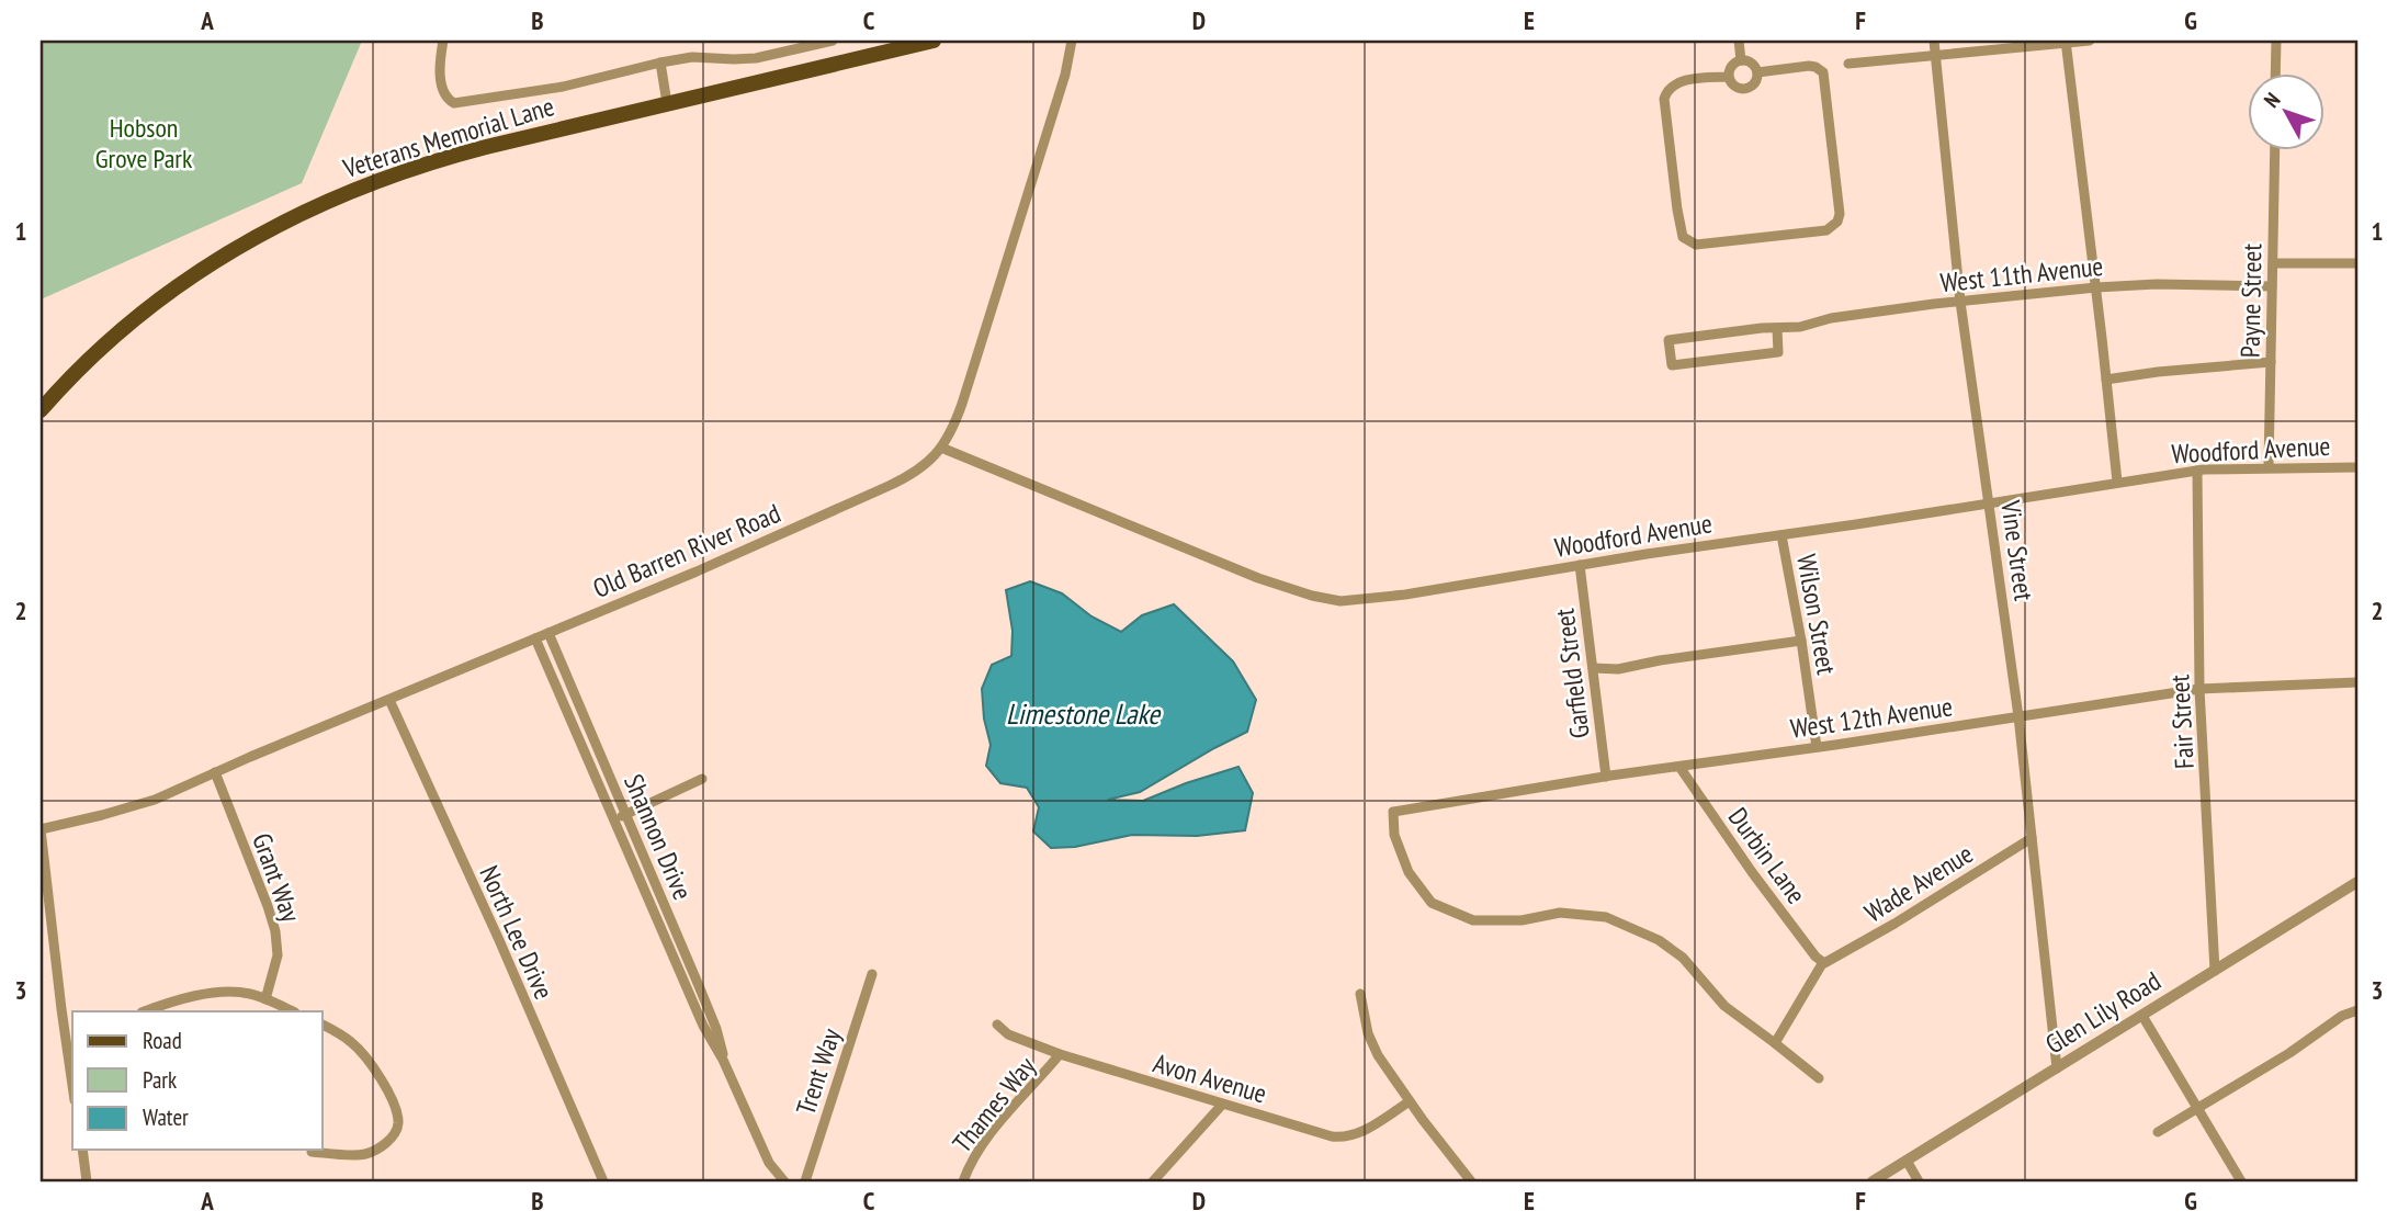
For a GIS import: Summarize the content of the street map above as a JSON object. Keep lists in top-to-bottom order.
{
  "streets": {
    "main road": ["Veterans Memorial Lane"],
    "street": [
      "West 11th Avenue",
      "Payne Street",
      "Woodford Avenue",
      "Old Barren River Road",
      "Vine Street",
      "Wilson Street",
      "Garfield Street",
      "West 12th Avenue",
      "Fair Street",
      "Shannon Drive",
      "Durbin Lane",
      "Grant Way",
      "Wade Avenue",
      "North Lee Drive",
      "Glen Lily Road",
      "Trent Way",
      "Avon Avenue",
      "Thames Way"
    ]
  },
  "crossings": [
    ["West 11th Avenue", "Payne Street"],
    ["West 11th Avenue", "Vine Street"],
    ["Payne Street", "Woodford Avenue"],
    ["Woodford Avenue", "Old Barren River Road"],
    ["Woodford Avenue", "Vine Street"],
    ["Woodford Avenue", "Wilson Street"],
    ["Woodford Avenue", "Garfield Street"],
    ["Woodford Avenue", "Fair Street"],
    ["Old Barren River Road", "Shannon Drive"],
    ["Old Barren River Road", "Grant Way"],
    ["Old Barren River Road", "North Lee Drive"],
    ["Vine Street", "West 12th Avenue"],
    ["Vine Street", "Wade Avenue"],
    ["Vine Street", "Glen Lily Road"],
    ["Wilson Street", "West 12th Avenue"],
    ["Garfield Street", "West 12th Avenue"],
    ["West 12th Avenue", "Fair Street"],
    ["West 12th Avenue", "Durbin Lane"],
    ["Fair Street", "Glen Lily Road"],
    ["Durbin Lane", "Wade Avenue"],
    ["Avon Avenue", "Thames Way"]
  ],
  "water": ["Limestone Lake"],
  "parks": ["Hobson Grove Park"],
  "legend": ["Road", "Park", "Water"],
  "north": "top left",
  "grid": {
    "columns": [
      "A",
      "B",
      "C",
      "D",
      "E",
      "F",
      "G"
    ],
    "rows": ["1", "2", "3"]
  }
}
